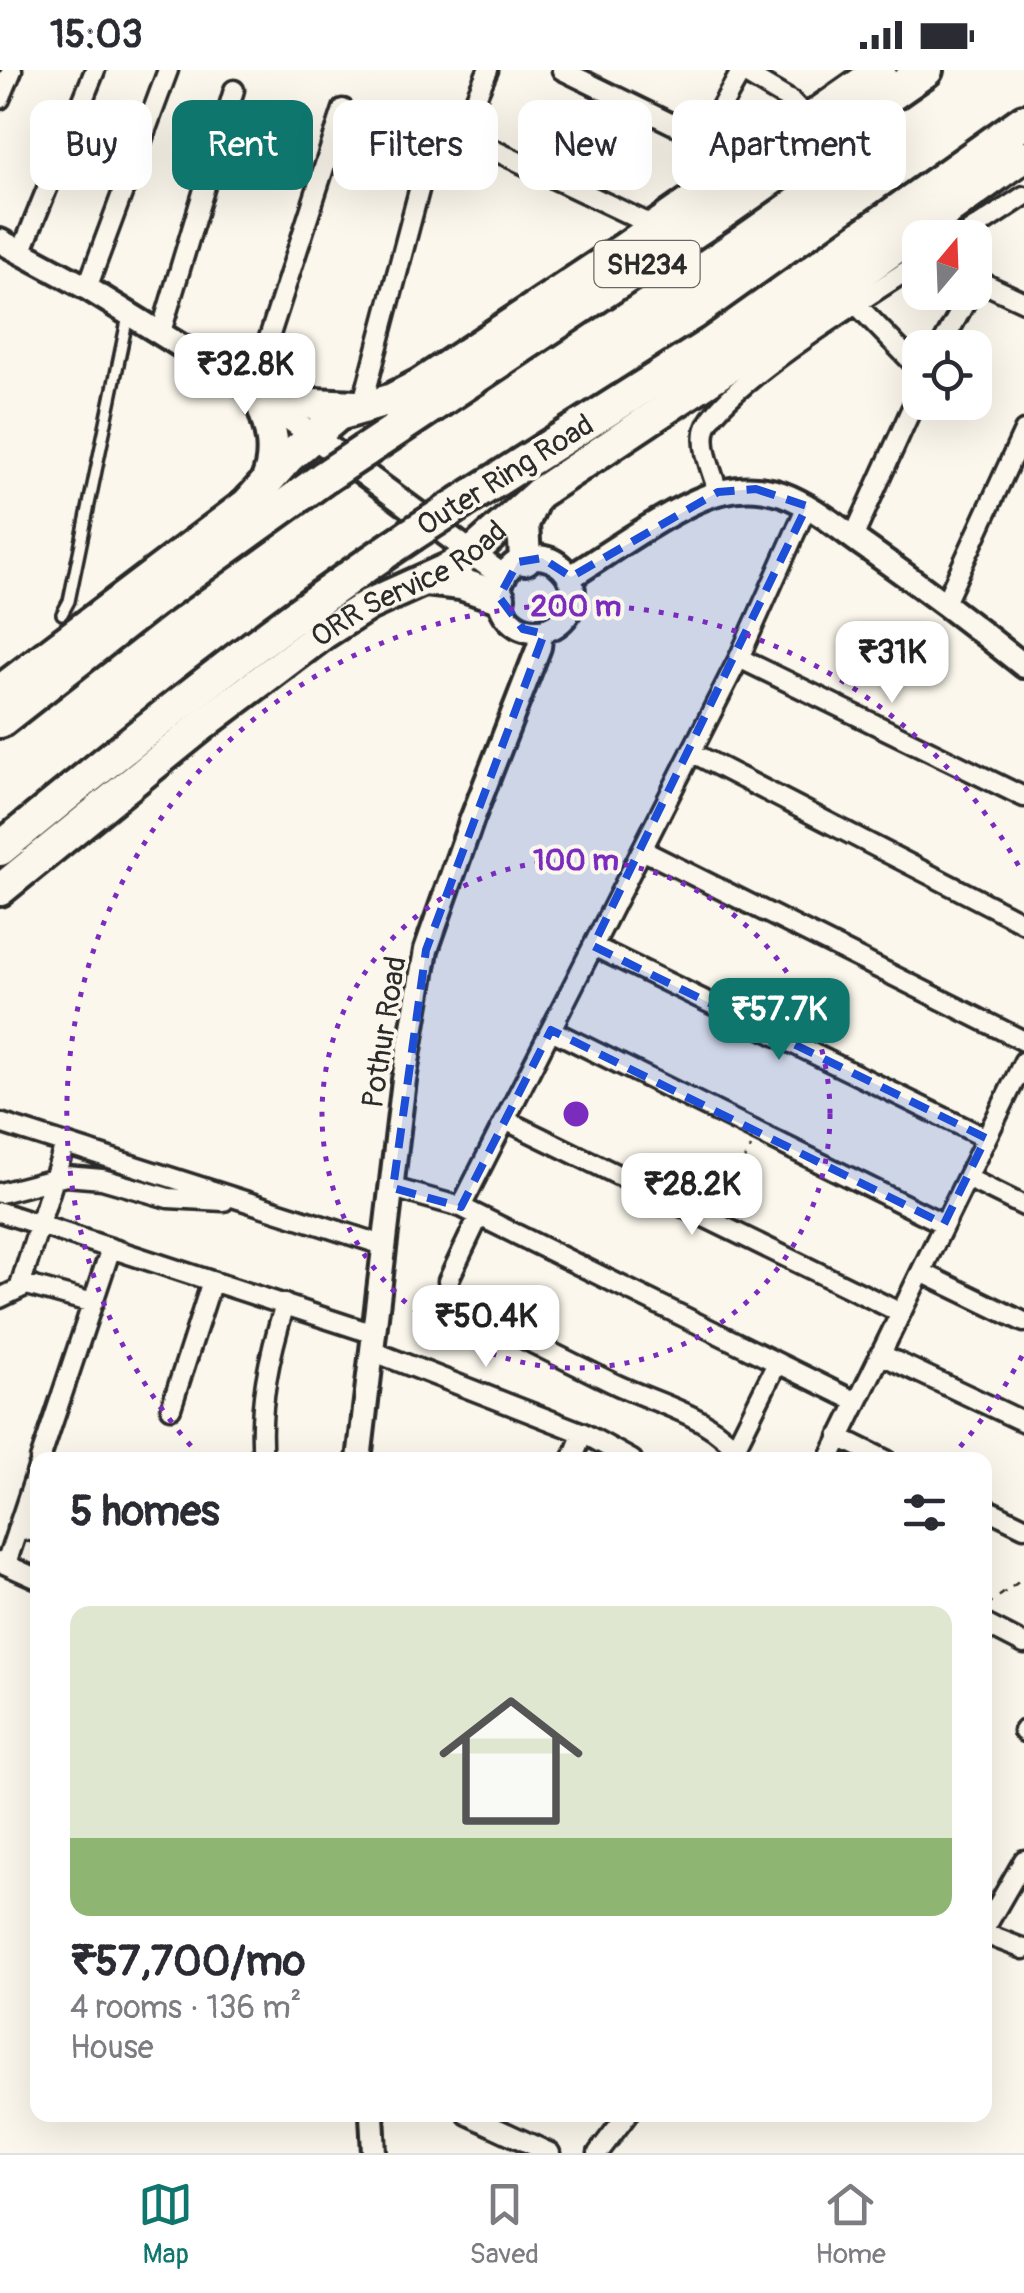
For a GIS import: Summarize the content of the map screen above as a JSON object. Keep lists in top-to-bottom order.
{
  "streets": {
    "highway": ["SH234", "Outer Ring Road"],
    "main road": ["ORR Service Road"],
    "street": ["Pothur Road"]
  },
  "north": "top",
  "page": {
    "status": "15:03",
    "chip": [
      "Buy",
      "Rent",
      "Filters",
      "New",
      "Apartment"
    ],
    "price": [
      "₹32.8K",
      "₹31K",
      "₹57.7K",
      "₹28.2K",
      "₹50.4K"
    ],
    "heading": "5 homes",
    "list": [
      {
        "name": "₹57,700/mo",
        "note": "4 rooms · 136 m² · House"
      }
    ],
    "tabs": ["Map", "Saved", "Home"]
  },
  "rings": ["200 m", "100 m"]
}
